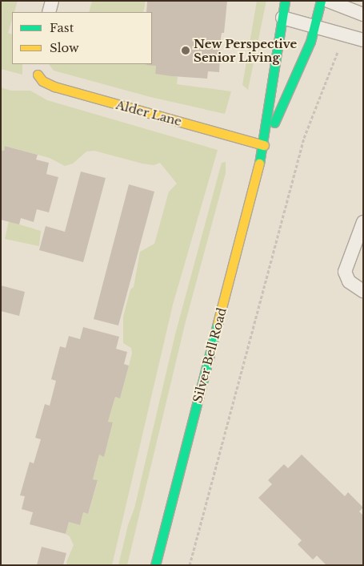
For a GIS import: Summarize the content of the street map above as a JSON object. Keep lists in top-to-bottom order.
{
  "streets": {
    "street": ["Alder Lane", "Silver Bell Road"]
  },
  "crossings": [
    ["Alder Lane", "Silver Bell Road"]
  ],
  "places": ["New Perspective Senior Living"],
  "legend": ["Fast", "Slow"]
}
